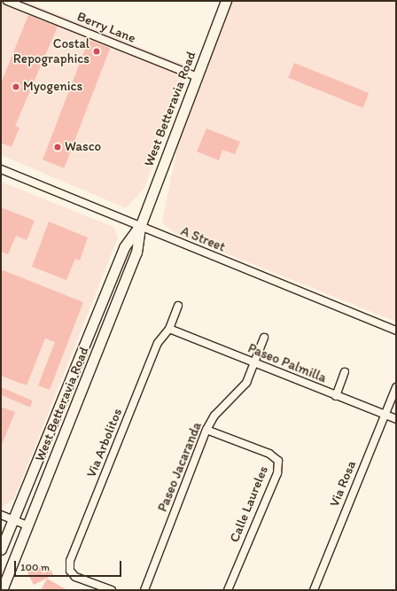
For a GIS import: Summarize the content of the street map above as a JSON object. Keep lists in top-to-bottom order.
{
  "streets": {
    "street": [
      "Berry Lane",
      "West Betteravia Road",
      "A Street",
      "Paseo Palmilla",
      "Via Arbolitos",
      "Paseo Jacaranda",
      "Via Rosa",
      "Calle Laureles"
    ]
  },
  "crossings": [
    ["Berry Lane", "West Betteravia Road"],
    ["West Betteravia Road", "A Street"],
    ["Paseo Palmilla", "Via Arbolitos"],
    ["Paseo Palmilla", "Paseo Jacaranda"],
    ["Paseo Palmilla", "Via Rosa"],
    ["Paseo Jacaranda", "Calle Laureles"]
  ],
  "places": ["Costal Repographics", "Myogenics", "Wasco"],
  "scale_bar": "100 m"
}
